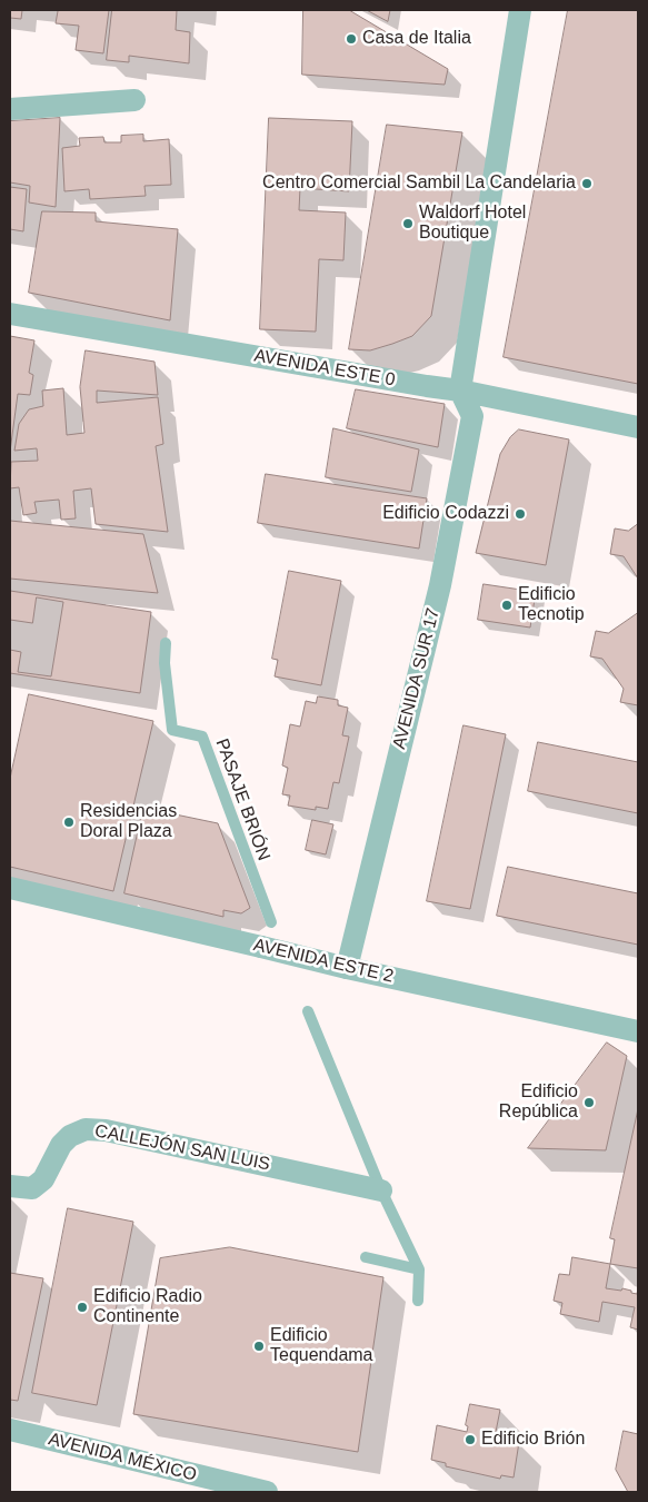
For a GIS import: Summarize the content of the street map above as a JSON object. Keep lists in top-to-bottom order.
{
  "streets": {
    "street": [
      "AVENIDA ESTE 0",
      "AVENIDA SUR 17",
      "AVENIDA ESTE 2",
      "CALLEJÓN SAN LUIS",
      "AVENIDA MÉXICO"
    ],
    "lane": ["PASAJE BRIÓN"]
  },
  "crossings": [
    ["AVENIDA ESTE 0", "AVENIDA SUR 17"],
    ["AVENIDA SUR 17", "AVENIDA ESTE 2"]
  ],
  "places": [
    "Casa de Italia",
    "Centro Comercial Sambil La Candelaria",
    "Waldorf Hotel Boutique",
    "Edificio Codazzi",
    "Edificio Tecnotip",
    "Residencias Doral Plaza",
    "Edificio República",
    "Edificio Radio Continente",
    "Edificio Tequendama",
    "Edificio Brión"
  ]
}
